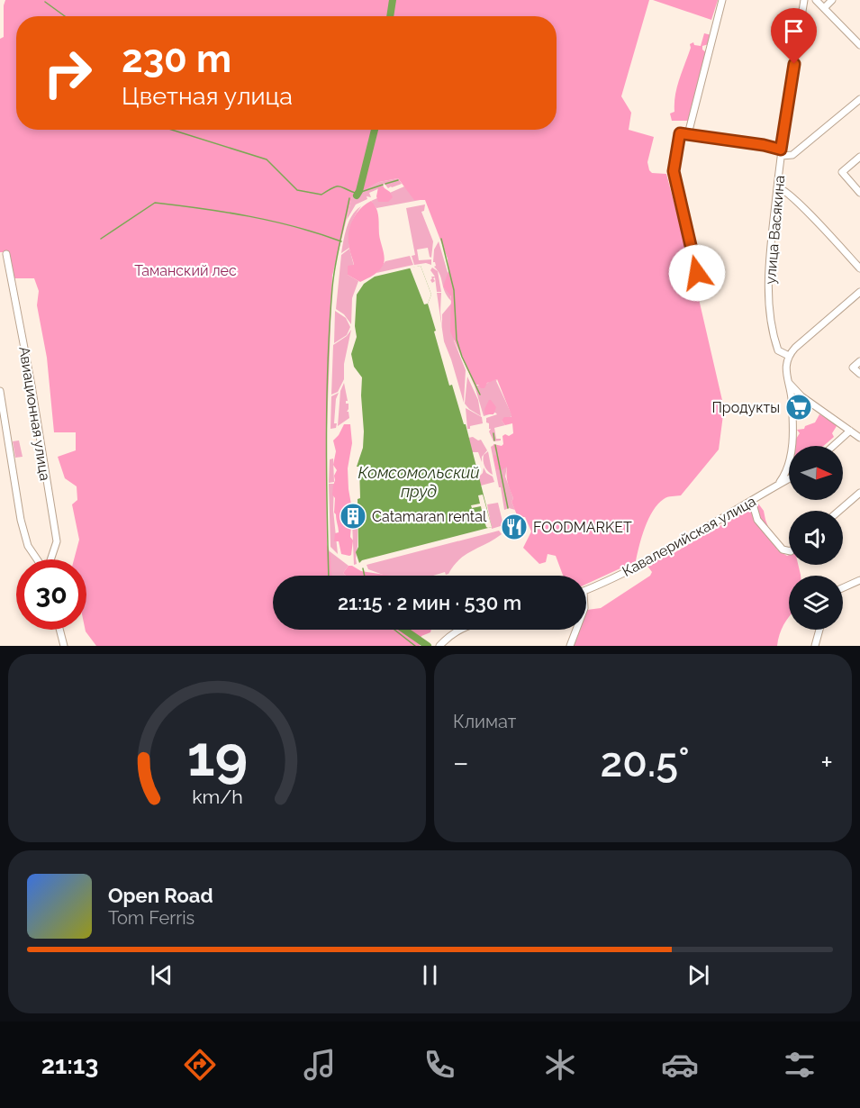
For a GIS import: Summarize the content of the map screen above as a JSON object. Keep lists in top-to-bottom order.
{
  "streets": {
    "street": ["улица Васякина", "Авиационная улица", "Кавалерийская улица"]
  },
  "water": ["Комсомольский пруд"],
  "parks": ["Таманский лес"],
  "places": {
    "supermarket": ["Продукты"],
    "building": ["Catamaran rental"],
    "restaurant": ["FOODMARKET"]
  },
  "north": "right",
  "page": {
    "turn": ["230 m", "Цветная улица"],
    "limit": "30",
    "trip": "21:15 · 2 мин · 530 m",
    "tile": "Климат",
    "heat": ["−", "20.5°", "+"],
    "song": ["Open Road", "Tom Ferris"],
    "tabs": "21:13",
    "gauge": ["19", "km/h"]
  }
}
